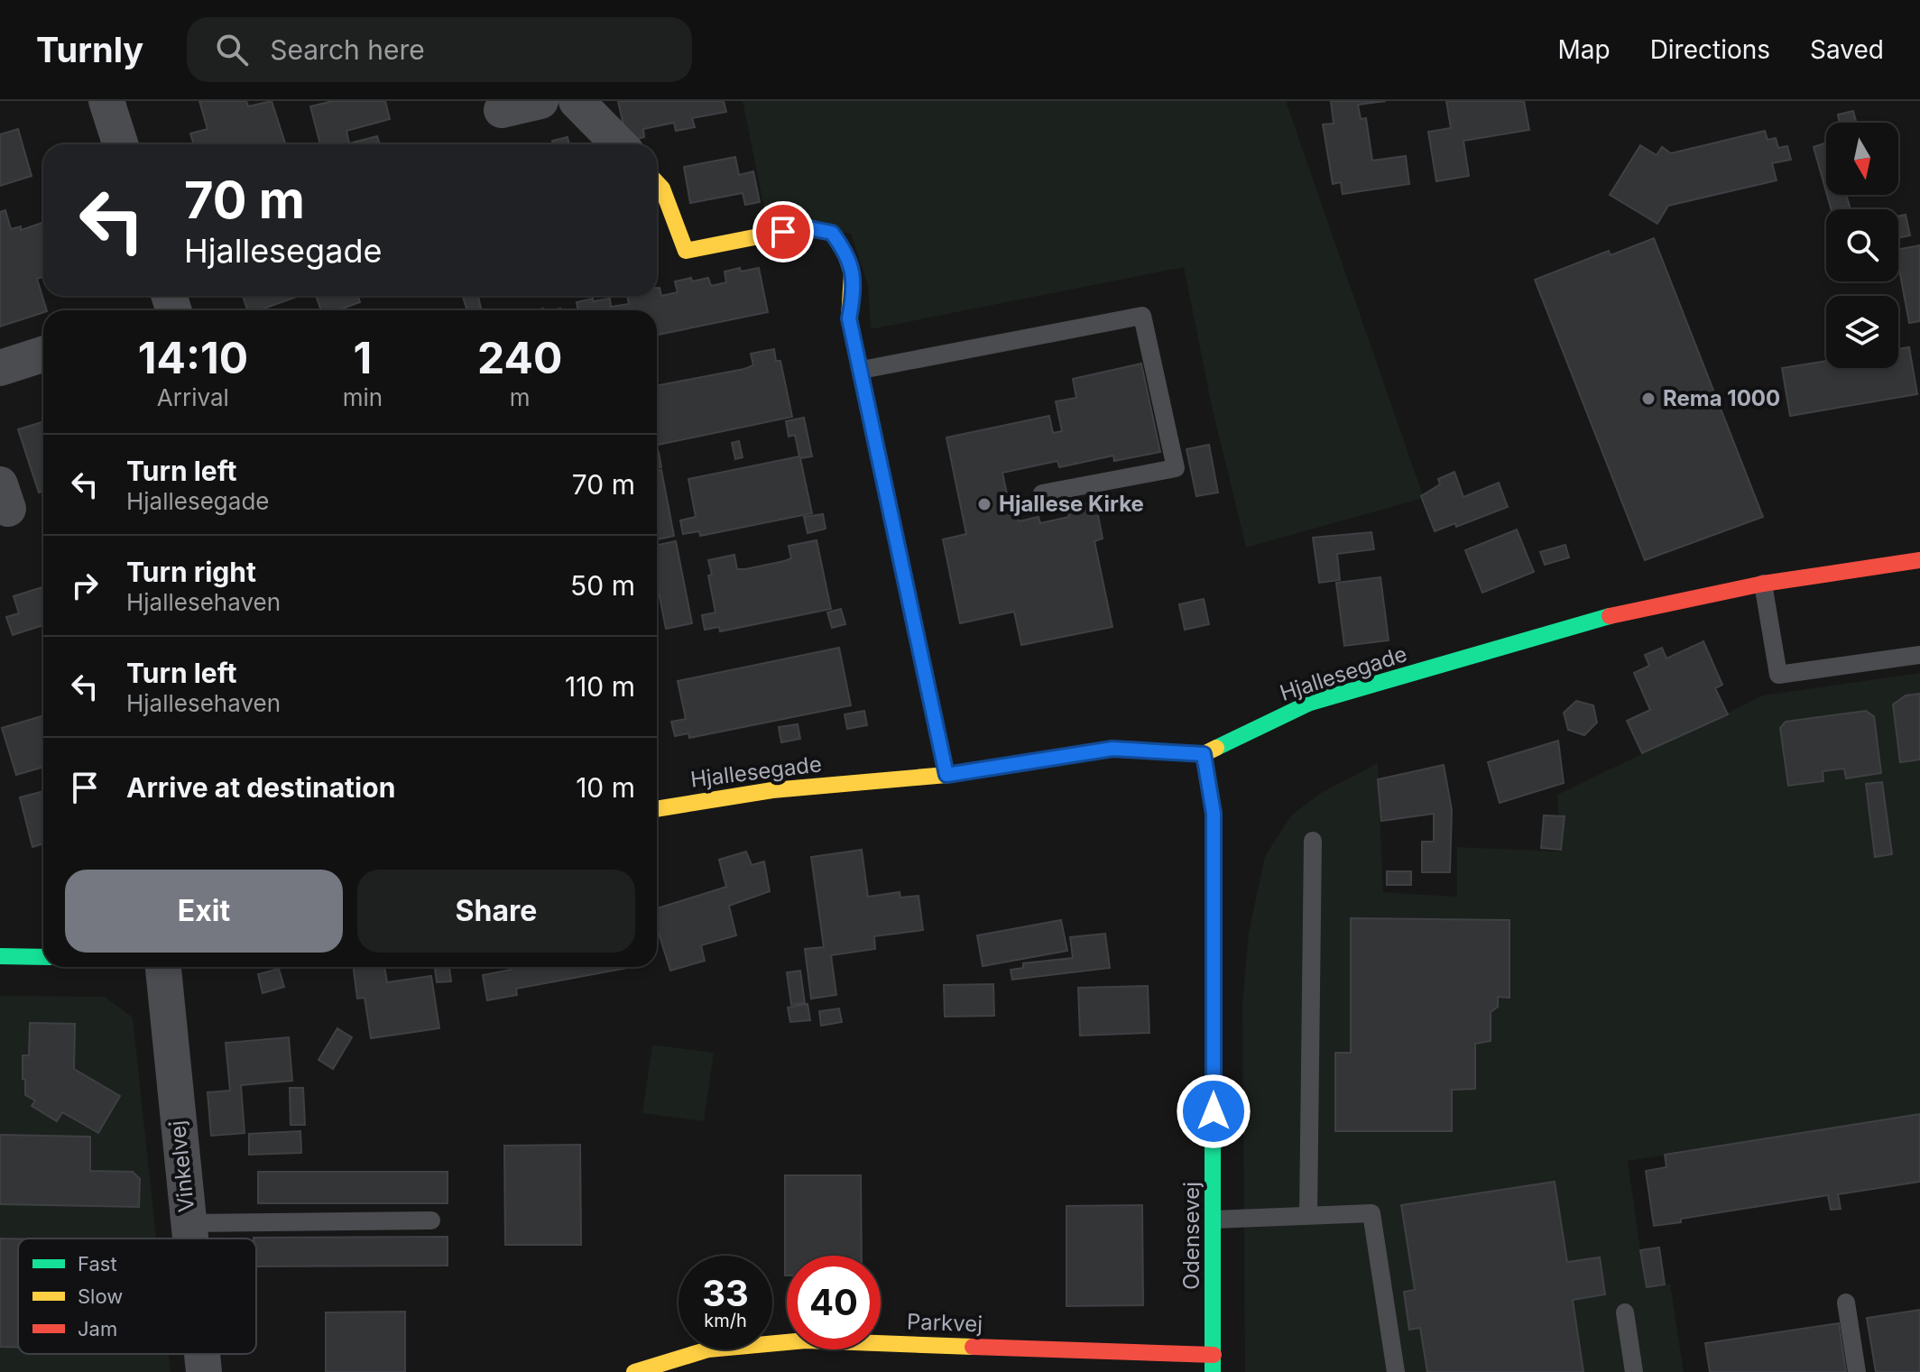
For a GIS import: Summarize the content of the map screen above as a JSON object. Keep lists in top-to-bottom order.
{
  "streets": {
    "street": [
      "Hjallesegade",
      "Vinkelvej",
      "Odensevej",
      "Parkvej"
    ]
  },
  "crossings": [
    ["Hjallesegade", "Odensevej"],
    ["Odensevej", "Parkvej"]
  ],
  "places": ["Rema 1000", "Hjallese Kirke"],
  "legend": ["Fast", "Slow", "Jam"],
  "north": "bottom",
  "page": {
    "header": "Turnly",
    "search": "Search here",
    "nav": ["Map", "Directions", "Saved"],
    "turn": ["70 m", "Hjallesegade"],
    "eta": [
      "14:10",
      "Arrival",
      "1",
      "min",
      "240",
      "m"
    ],
    "list": [
      {
        "name": "Turn left",
        "note": "Hjallesegade",
        "value": "70 m"
      },
      {
        "name": "Turn right",
        "note": "Hjallesehaven",
        "value": "50 m"
      },
      {
        "name": "Turn left",
        "note": "Hjallesehaven",
        "value": "110 m"
      },
      {
        "name": "Arrive at destination",
        "value": "10 m"
      }
    ],
    "buttons": ["Exit", "Share"],
    "speed": "33 km/h",
    "limit": "40"
  }
}
